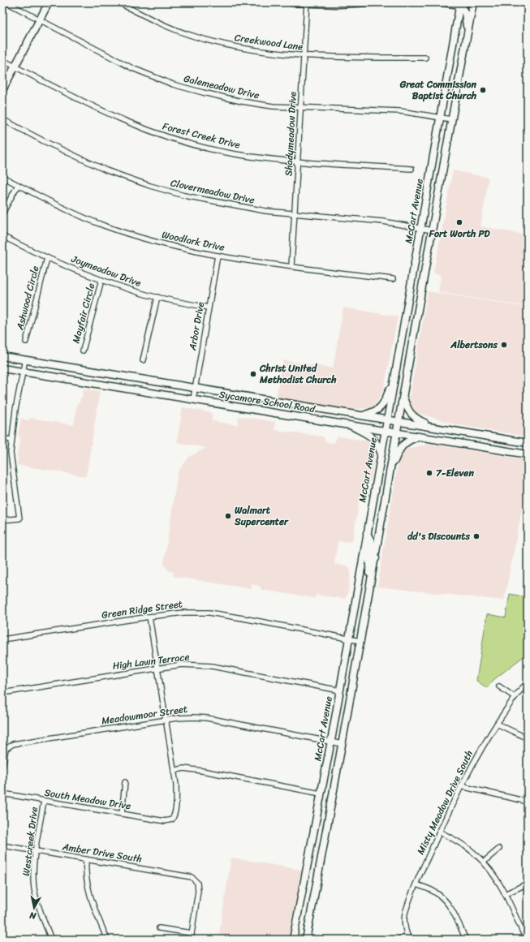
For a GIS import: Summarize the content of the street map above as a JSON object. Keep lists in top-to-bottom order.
{
  "streets": {
    "main road": ["McCart Avenue", "Sycamore School Road"],
    "street": [
      "Creekwood Lane",
      "Galemeadow Drive",
      "Shadymeadow Drive",
      "Forest Creek Drive",
      "Clovermeadow Drive",
      "Woodlark Drive",
      "Joymeadow Drive",
      "Ashwood Circle",
      "Mayfair Circle",
      "Arbor Drive",
      "Green Ridge Street",
      "High Lawn Terrace",
      "Meadowmoor Street",
      "South Meadow Drive",
      "Misty Meadow Drive South",
      "Westcreek Drive",
      "Amber Drive South"
    ]
  },
  "crossings": [
    ["Creekwood Lane", "Shadymeadow Drive"],
    ["Galemeadow Drive", "Shadymeadow Drive"],
    ["Galemeadow Drive", "McCart Avenue"],
    ["Shadymeadow Drive", "Forest Creek Drive"],
    ["Shadymeadow Drive", "Clovermeadow Drive"],
    ["Shadymeadow Drive", "Woodlark Drive"],
    ["Clovermeadow Drive", "McCart Avenue"],
    ["McCart Avenue", "Sycamore School Road"],
    ["McCart Avenue", "Green Ridge Street"],
    ["McCart Avenue", "High Lawn Terrace"],
    ["McCart Avenue", "Meadowmoor Street"],
    ["Woodlark Drive", "Arbor Drive"],
    ["Joymeadow Drive", "Ashwood Circle"],
    ["Joymeadow Drive", "Mayfair Circle"],
    ["Joymeadow Drive", "Arbor Drive"],
    ["Arbor Drive", "Sycamore School Road"],
    ["South Meadow Drive", "Westcreek Drive"],
    ["Westcreek Drive", "Amber Drive South"]
  ],
  "places": [
    "Great Commission Baptist Church",
    "Fort Worth PD",
    "Albertsons",
    "Christ United Methodist Church",
    "7-Eleven",
    "Walmart Supercenter",
    "dd's Discounts"
  ],
  "north": "bottom"
}
